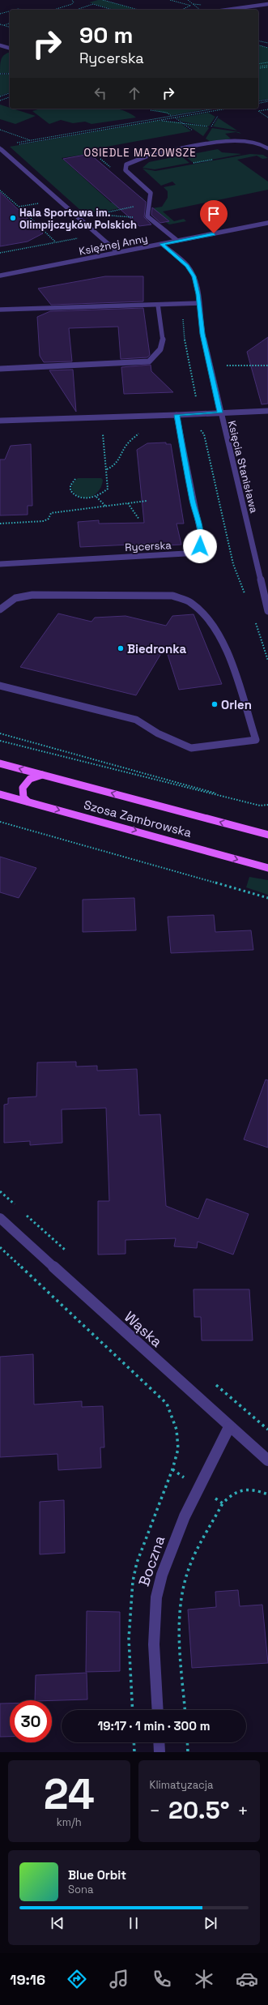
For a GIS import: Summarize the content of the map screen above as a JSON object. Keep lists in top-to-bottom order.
{
  "streets": {
    "main road": ["Szosa Zambrowska"],
    "street": [
      "Księżnej Anny",
      "Księcia Stanisława",
      "Rycerska",
      "Wąska",
      "Boczna"
    ]
  },
  "crossings": [
    ["Księżnej Anny", "Księcia Stanisława"],
    ["Wąska", "Boczna"]
  ],
  "districts": ["OSIEDLE MAZOWSZE"],
  "places": ["Hala Sportowa im. Olimpijczyków Polskich", "Biedronka", "Orlen"],
  "page": {
    "turn": ["90 m", "Rycerska"],
    "limit": "30",
    "trip": "19:17 · 1 min · 300 m",
    "tile": [
      ["24", "km/h"],
      "Klimatyzacja"
    ],
    "heat": ["−", "20.5°", "+"],
    "song": ["Blue Orbit", "Sona"],
    "tabs": "19:16"
  }
}
